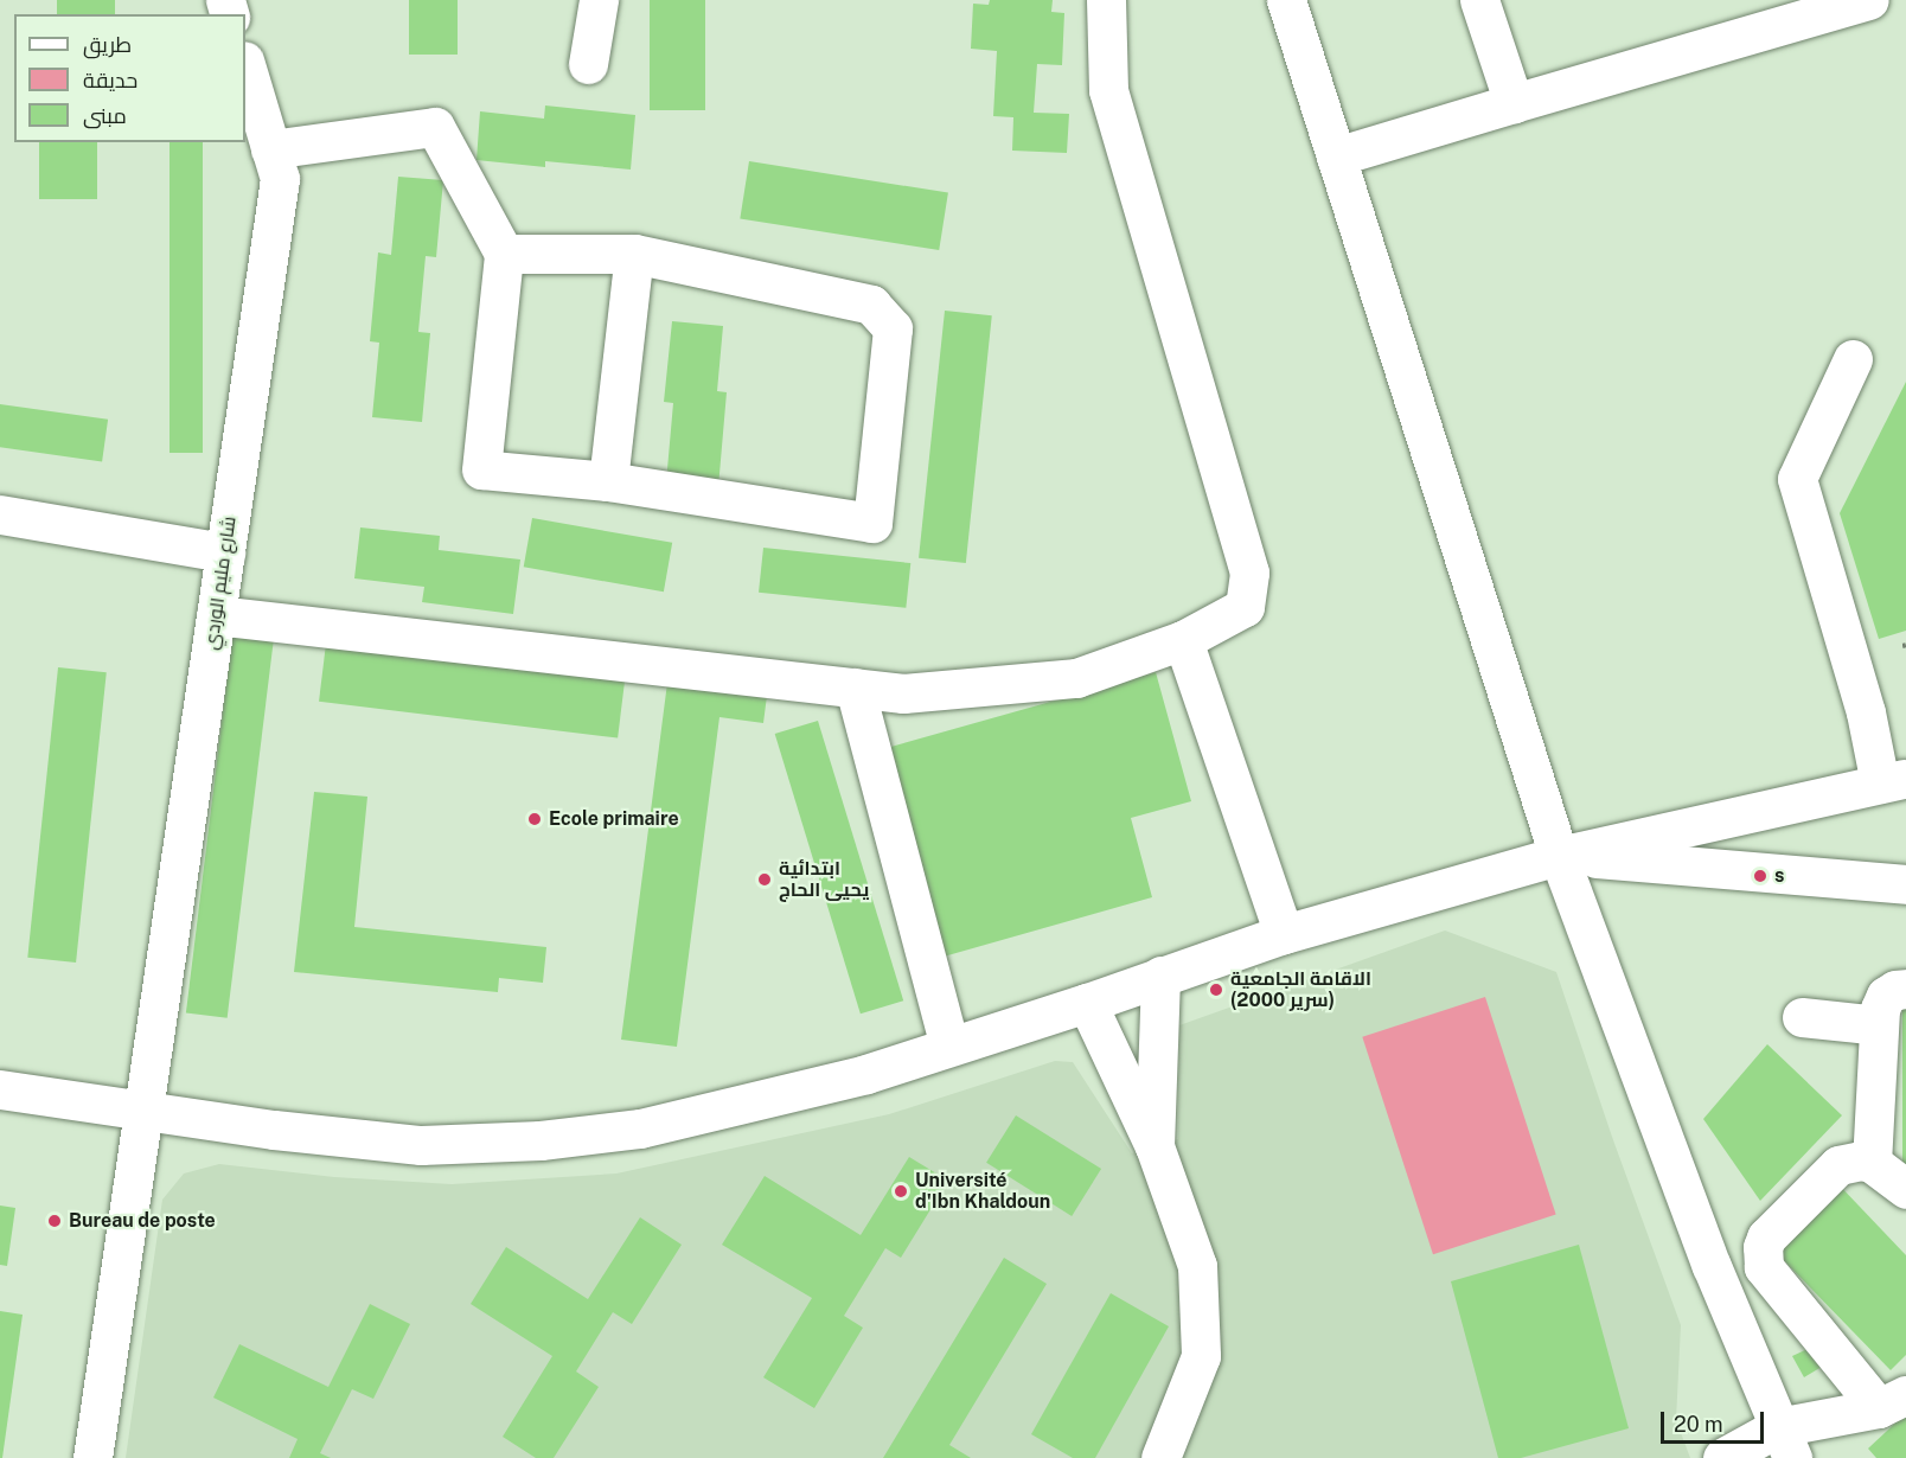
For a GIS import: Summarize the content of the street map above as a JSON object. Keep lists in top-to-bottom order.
{
  "streets": {
    "street": ["شارع مليم الوردي"]
  },
  "places": [
    "Ecole primaire",
    "s",
    "ابتدائية يحيى الحاج",
    "الاقامة الجامعية (2000 سرير)",
    "Université d'Ibn Khaldoun",
    "Bureau de poste"
  ],
  "legend": ["طريق", "حديقة", "مبنى"],
  "scale_bar": "20 m"
}
